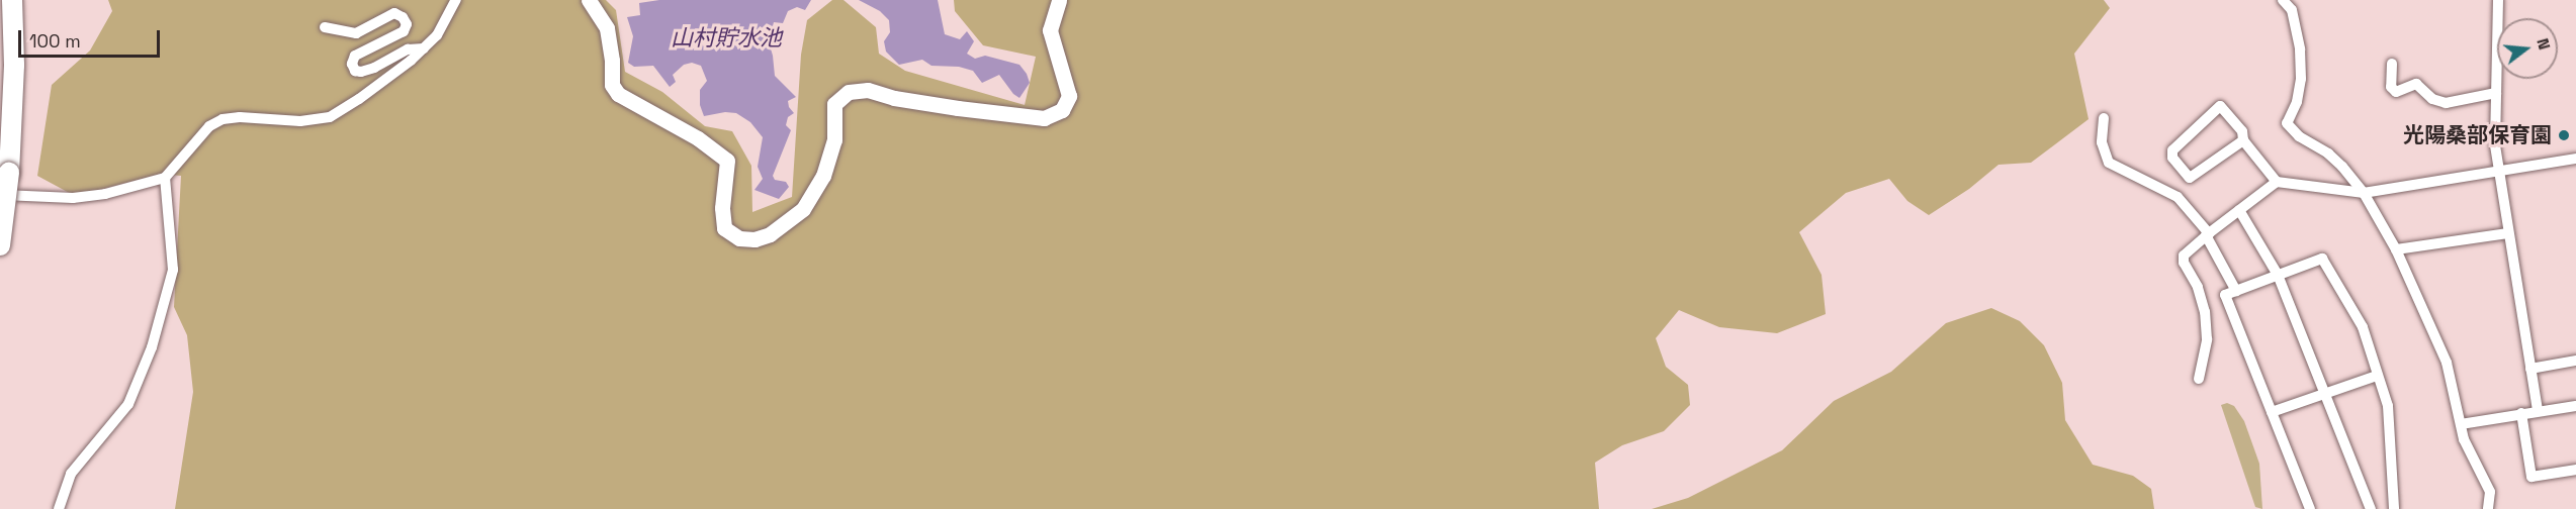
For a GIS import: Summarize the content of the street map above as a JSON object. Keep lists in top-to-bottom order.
{
  "water": ["山村貯水池"],
  "places": ["光陽桑部保育園"],
  "scale_bar": "100 m",
  "north": "right"
}
